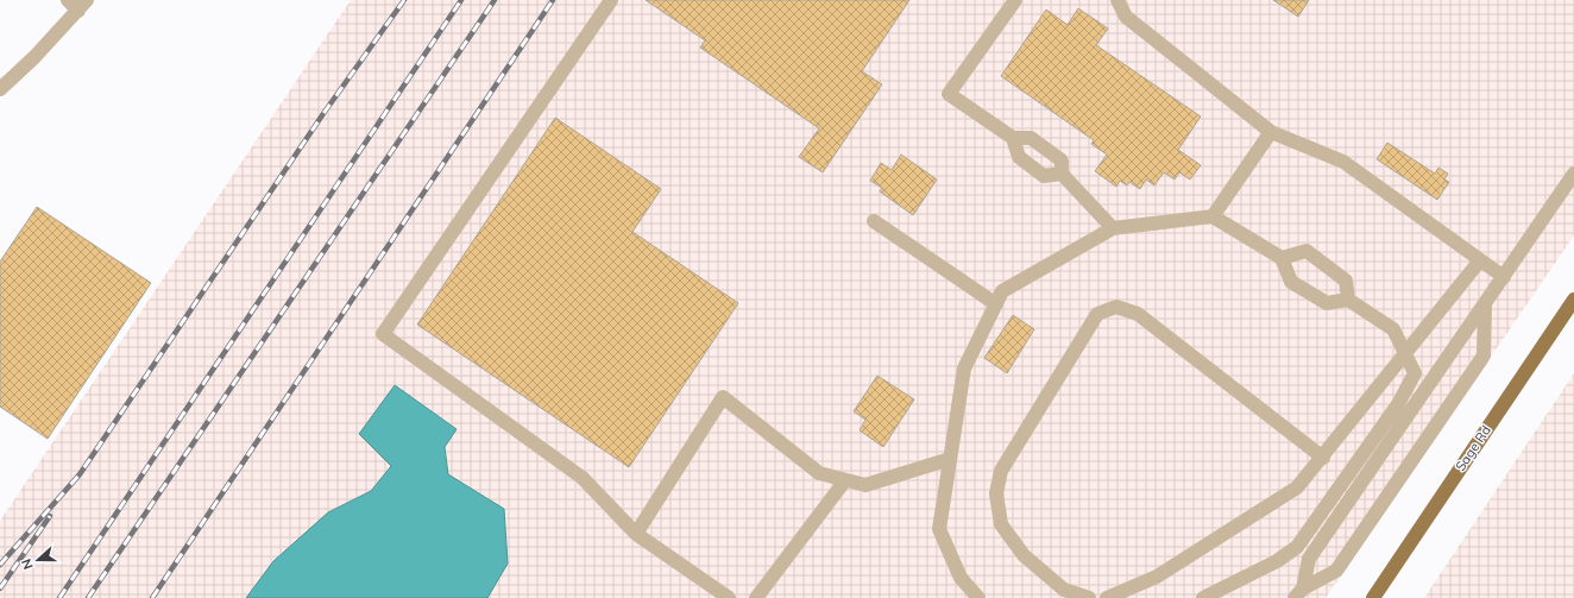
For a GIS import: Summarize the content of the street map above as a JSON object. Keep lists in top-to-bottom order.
{
  "streets": {
    "main road": ["Sage Rd"]
  },
  "north": "left"
}
